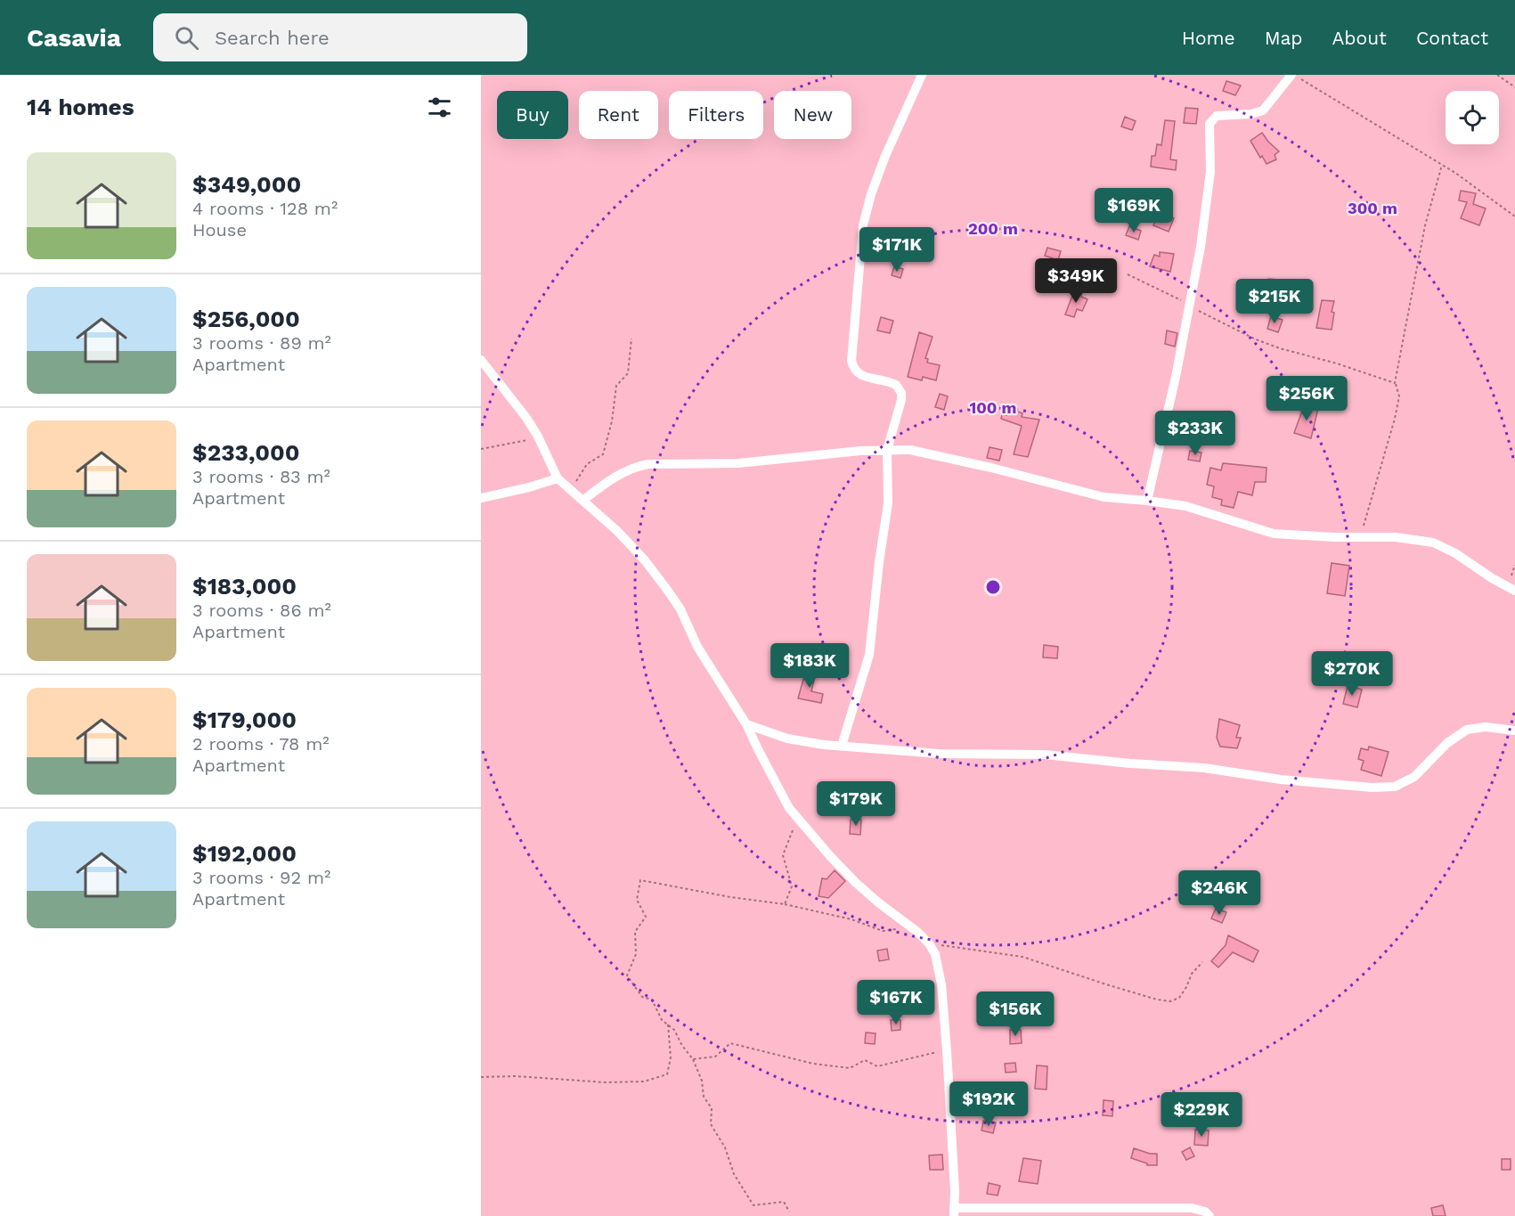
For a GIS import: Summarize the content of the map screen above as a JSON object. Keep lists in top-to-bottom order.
{
  "page": {
    "header": "Casavia",
    "search": "Search here",
    "nav": [
      "Home",
      "Map",
      "About",
      "Contact"
    ],
    "heading": "14 homes",
    "chip": [
      "Buy",
      "Rent",
      "Filters",
      "New"
    ],
    "list": [
      {
        "name": "$349,000",
        "note": "4 rooms · 128 m² · House"
      },
      {
        "name": "$256,000",
        "note": "3 rooms · 89 m² · Apartment"
      },
      {
        "name": "$233,000",
        "note": "3 rooms · 83 m² · Apartment"
      },
      {
        "name": "$183,000",
        "note": "3 rooms · 86 m² · Apartment"
      },
      {
        "name": "$179,000",
        "note": "2 rooms · 78 m² · Apartment"
      },
      {
        "name": "$192,000",
        "note": "3 rooms · 92 m² · Apartment"
      }
    ],
    "price": [
      "$169K",
      "$171K",
      "$349K",
      "$215K",
      "$256K",
      "$233K",
      "$183K",
      "$270K",
      "$179K",
      "$246K",
      "$167K",
      "$156K",
      "$192K",
      "$229K"
    ]
  },
  "rings": ["300 m", "200 m", "100 m"]
}
